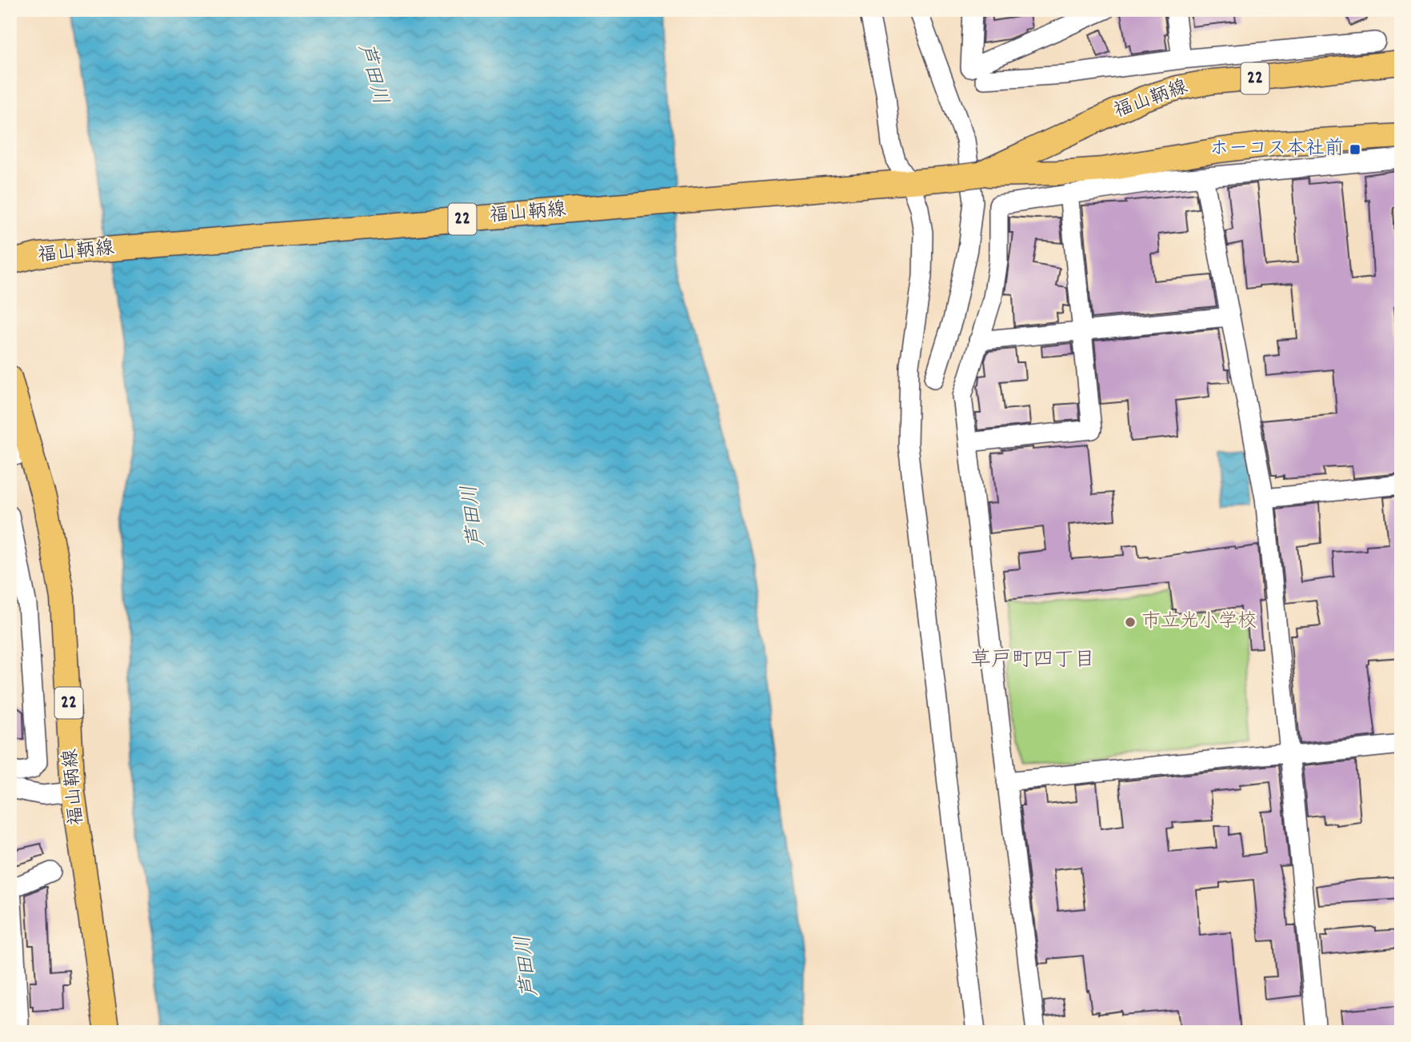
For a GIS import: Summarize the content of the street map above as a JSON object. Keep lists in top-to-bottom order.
{
  "streets": {
    "main road": ["22", "福山鞆線"]
  },
  "districts": ["草戸町四丁目"],
  "water": ["芦田川"],
  "places": {
    "transit": ["ホーコス本社前"],
    "other": ["市立光小学校"]
  }
}
